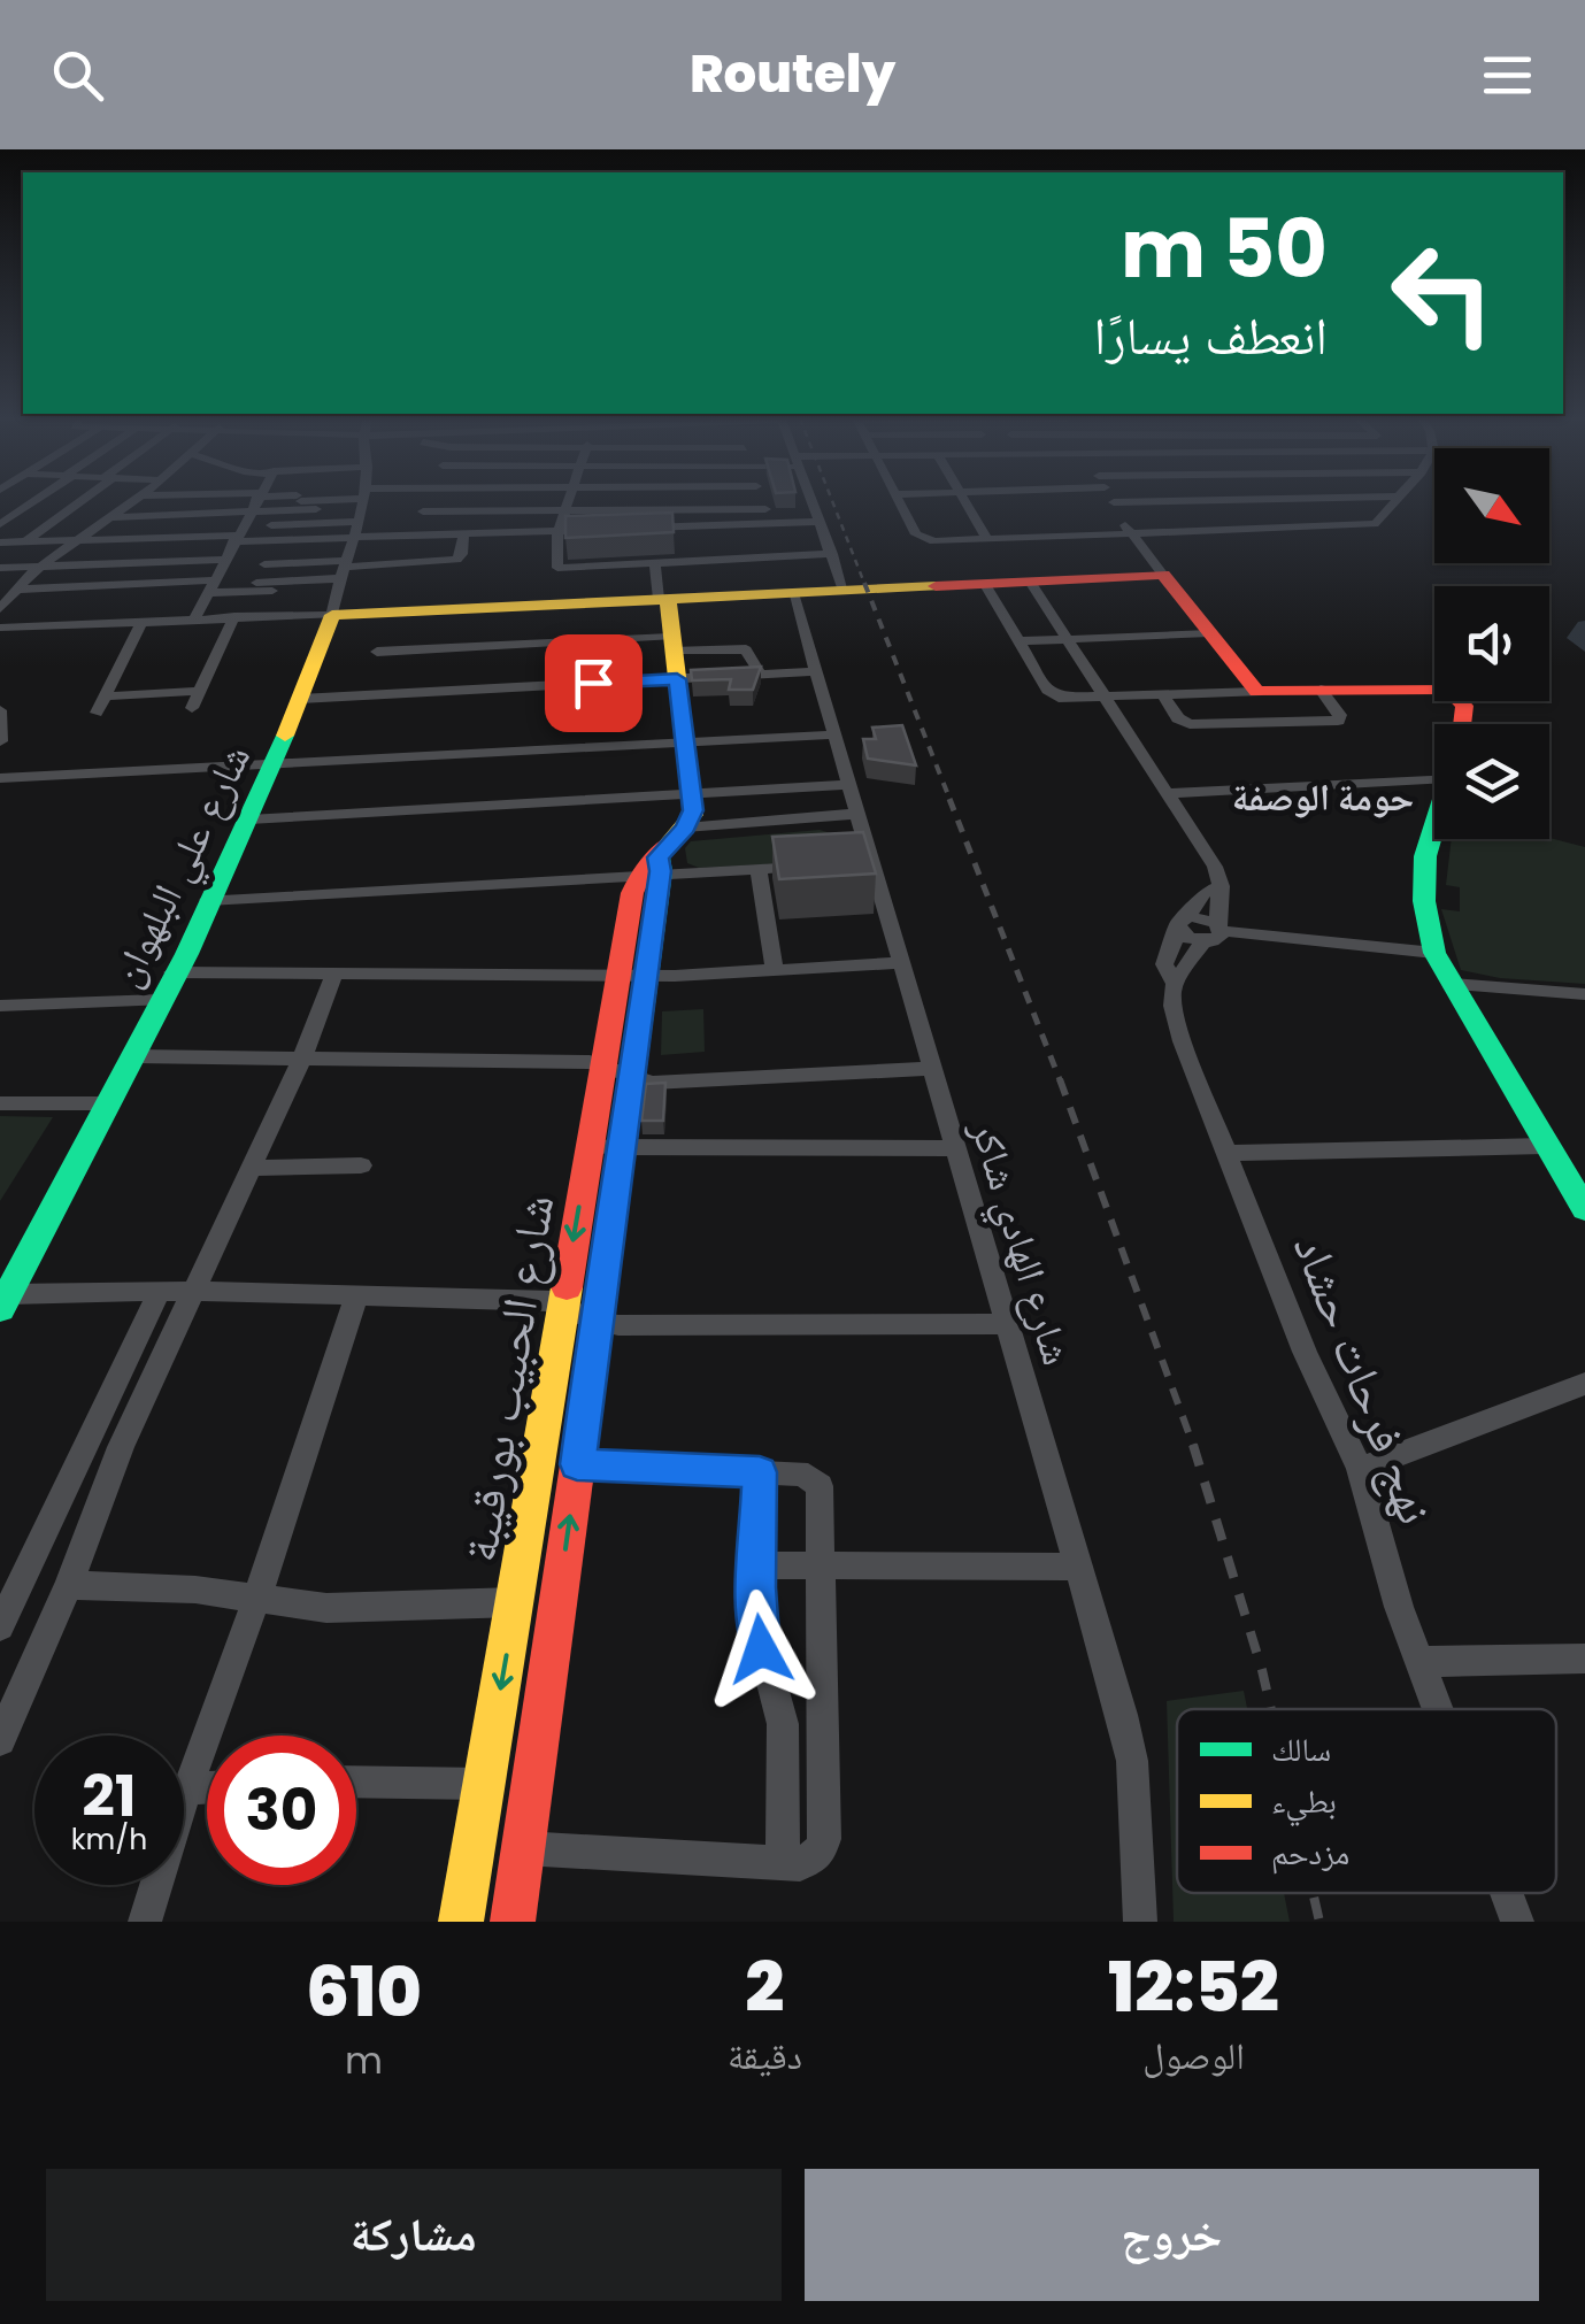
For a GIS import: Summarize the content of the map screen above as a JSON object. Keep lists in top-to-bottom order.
{
  "streets": {
    "street": [
      "شارع علي البلهوان",
      "شارع الهادي شاكر",
      "شارع الحبيب بورقيبة",
      "نهج فرحات حشاد"
    ]
  },
  "districts": ["حومة الوصفة"],
  "legend": ["سالك", "بطيء", "مزدحم"],
  "north": "bottom right",
  "page": {
    "header": "Routely",
    "turn": ["50 m", "انعطف يسارًا"],
    "speed": "21 km/h",
    "limit": "30",
    "eta": [
      "12:52",
      "الوصول",
      "2",
      "دقيقة",
      "610",
      "m"
    ],
    "buttons": ["خروج", "مشاركة"]
  }
}
